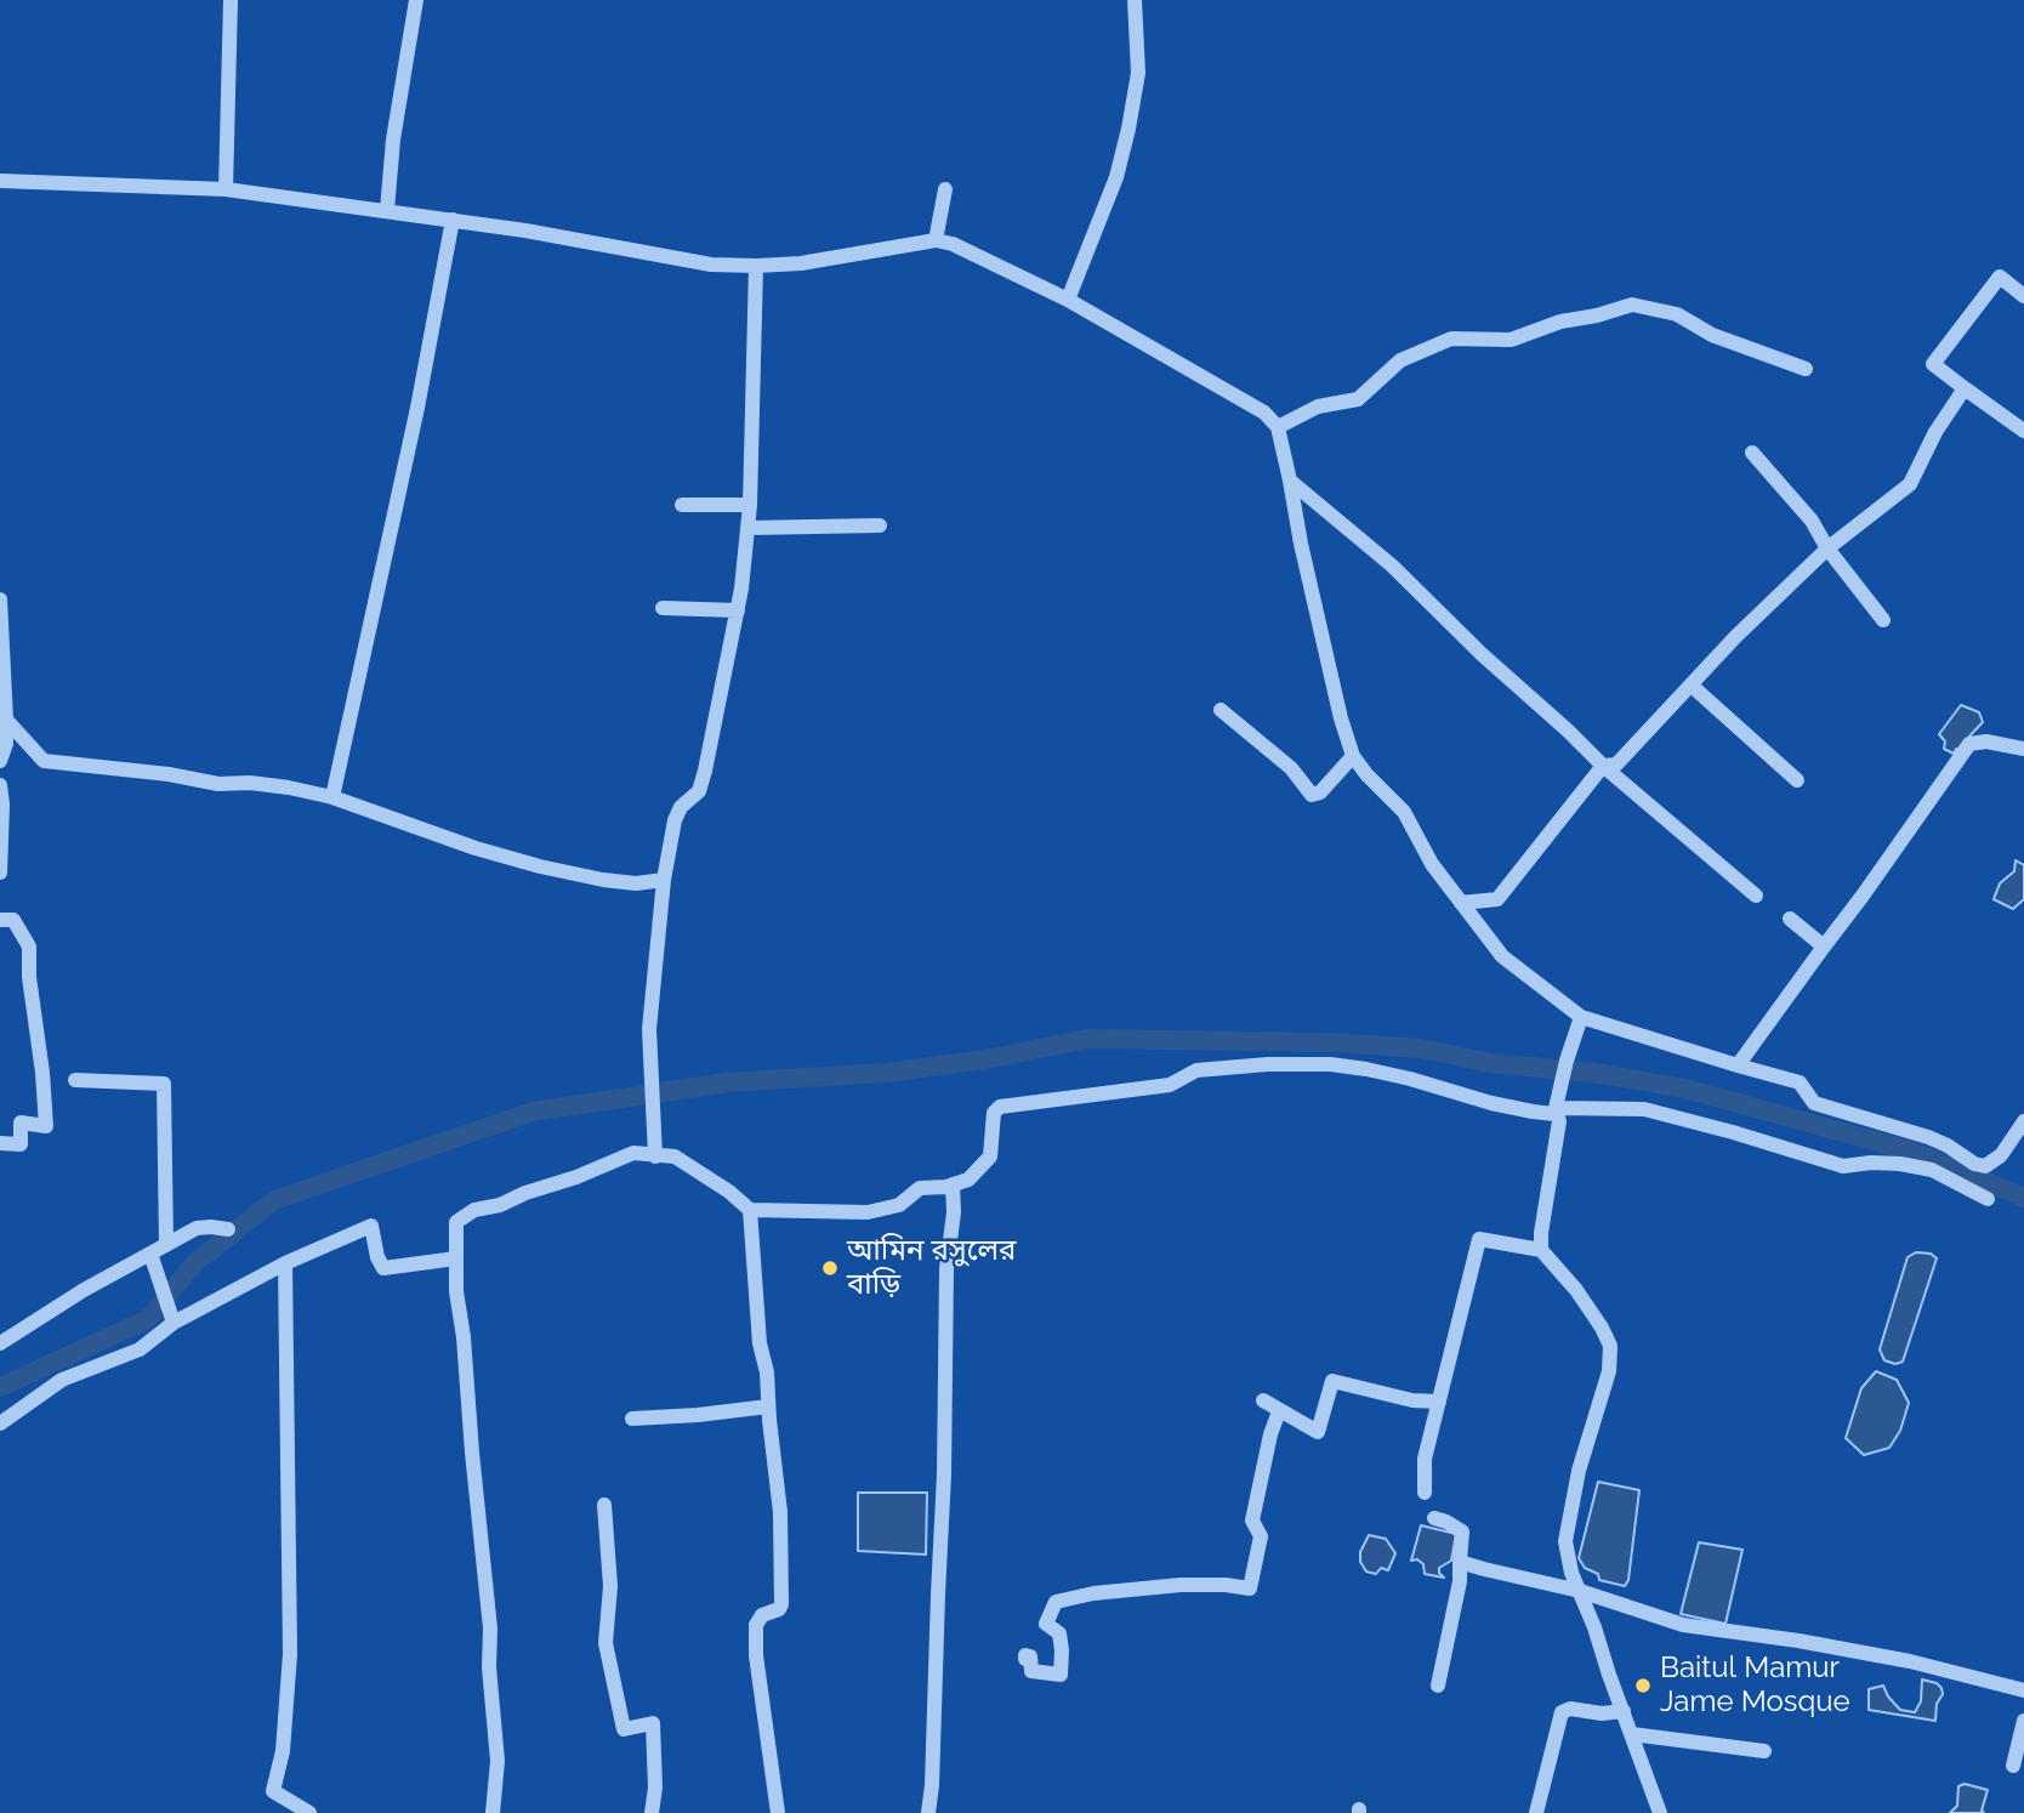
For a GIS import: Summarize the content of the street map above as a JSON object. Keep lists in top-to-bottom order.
{
  "places": ["আমিন রসুলের বাড়ি", "Baitul Mamur Jame Mosque"]
}
